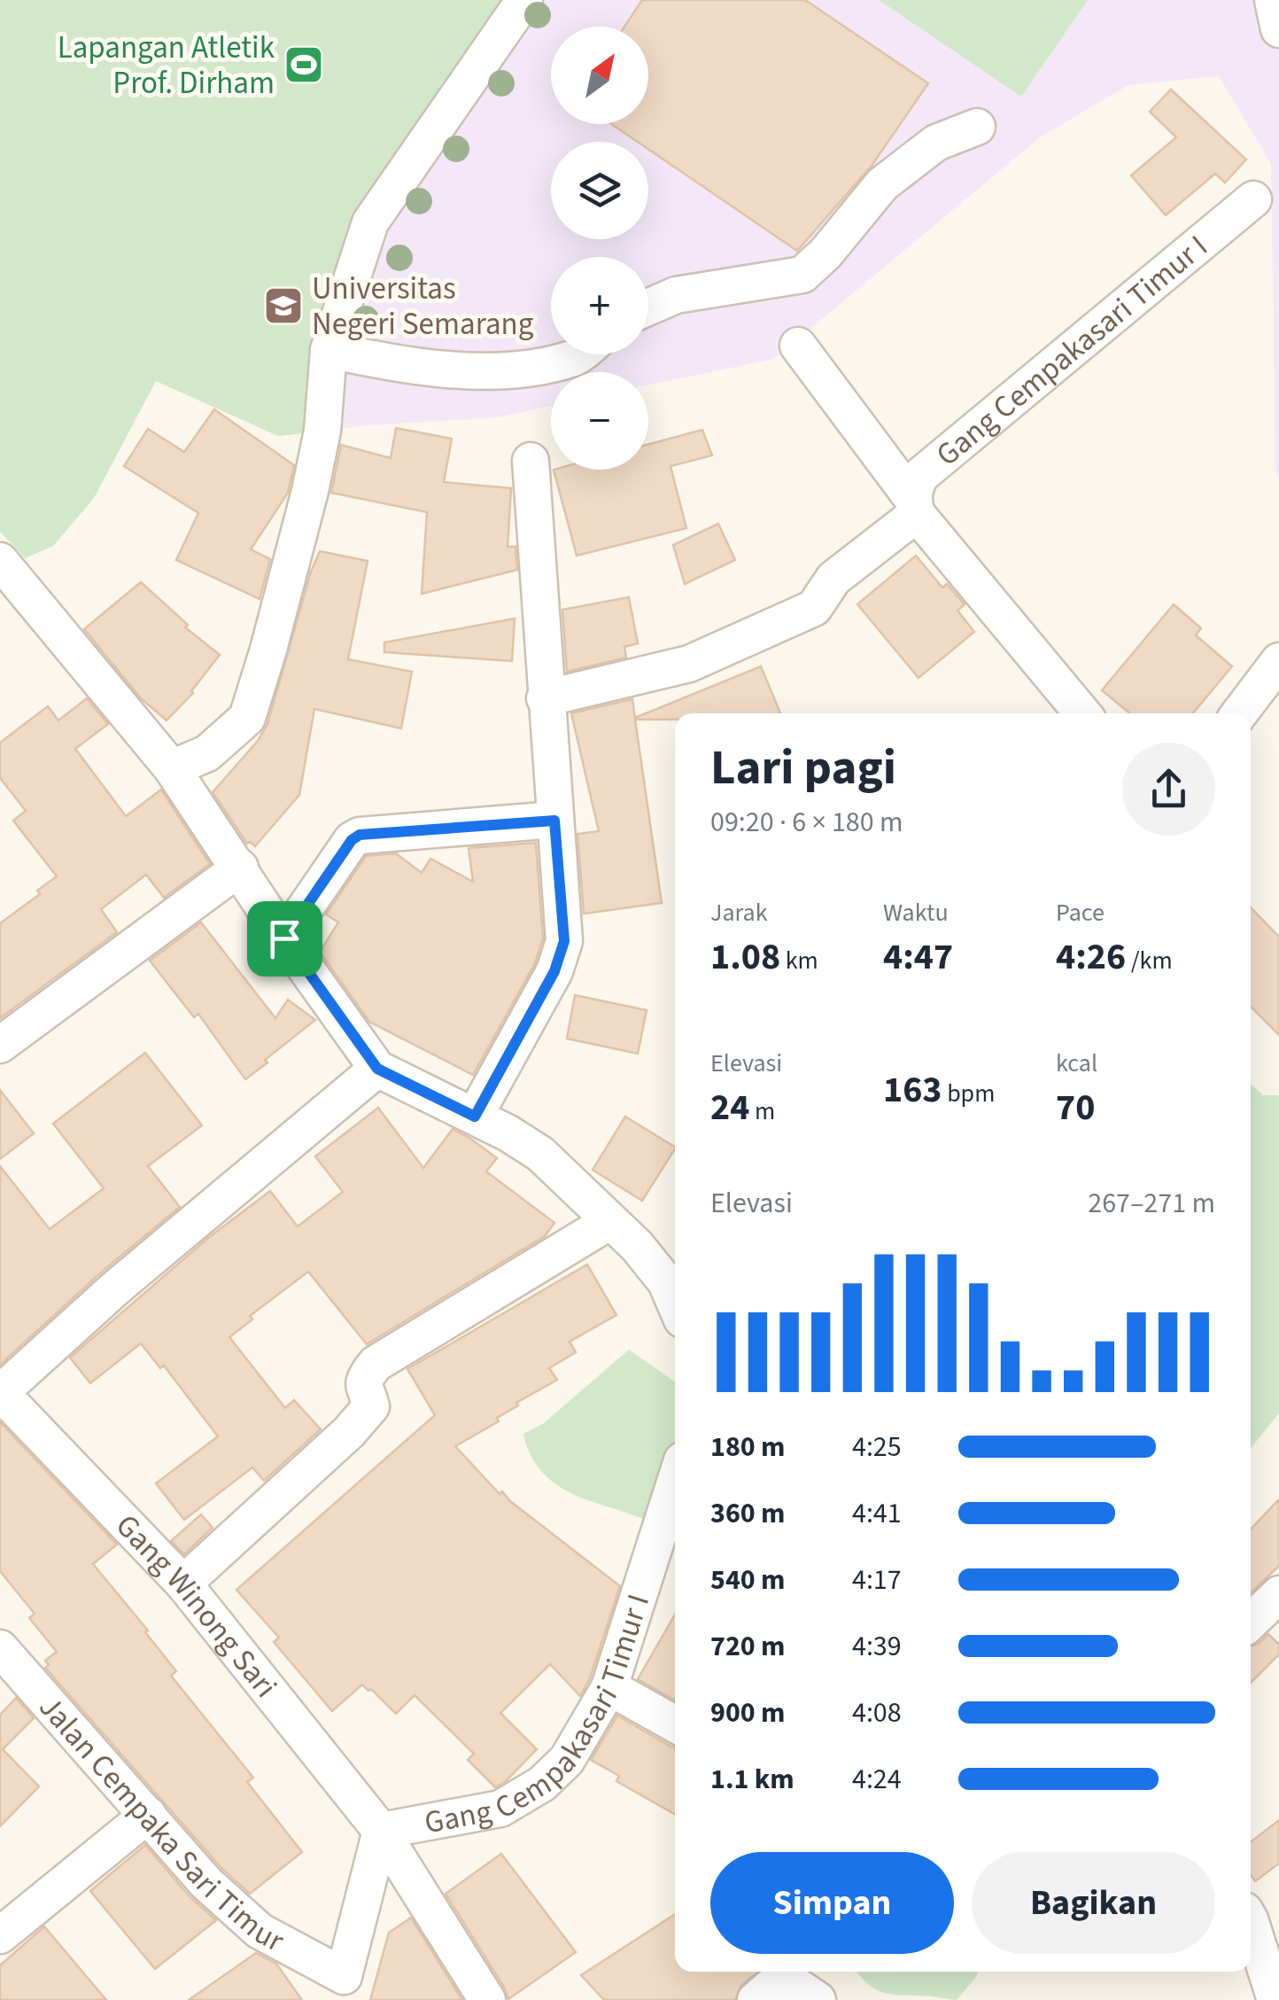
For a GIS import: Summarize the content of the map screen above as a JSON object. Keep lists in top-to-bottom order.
{
  "streets": {
    "street": ["Gang Cempakasari Timur I", "Gang Winong Sari", "Jalan Cempaka Sari Timur"]
  },
  "crossings": [
    ["Gang Cempakasari Timur I", "Gang Winong Sari"],
    ["Gang Cempakasari Timur I", "Jalan Cempaka Sari Timur"]
  ],
  "places": {
    "sports": ["Lapangan Atletik Prof. Dirham"],
    "school or university": ["Universitas Negeri Semarang"]
  },
  "north": "top right",
  "page": {
    "map_buttons": ["+", "−"],
    "heading": ["Lari pagi", "09:20 · 6 × 180 m"],
    "stats": [
      ["Jarak", "1.08 km"],
      ["Waktu", "4:47"],
      ["Pace", "4:26 /km"],
      ["Elevasi", "24 m"],
      ["163 bpm"],
      ["kcal", "70"]
    ],
    "chart": ["Elevasi", "267–271 m"],
    "list": [
      {
        "name": "180 m",
        "note": "4:25"
      },
      {
        "name": "360 m",
        "note": "4:41"
      },
      {
        "name": "540 m",
        "note": "4:17"
      },
      {
        "name": "720 m",
        "note": "4:39"
      },
      {
        "name": "900 m",
        "note": "4:08"
      },
      {
        "name": "1.1 km",
        "note": "4:24"
      }
    ],
    "buttons": ["Simpan", "Bagikan"]
  }
}
